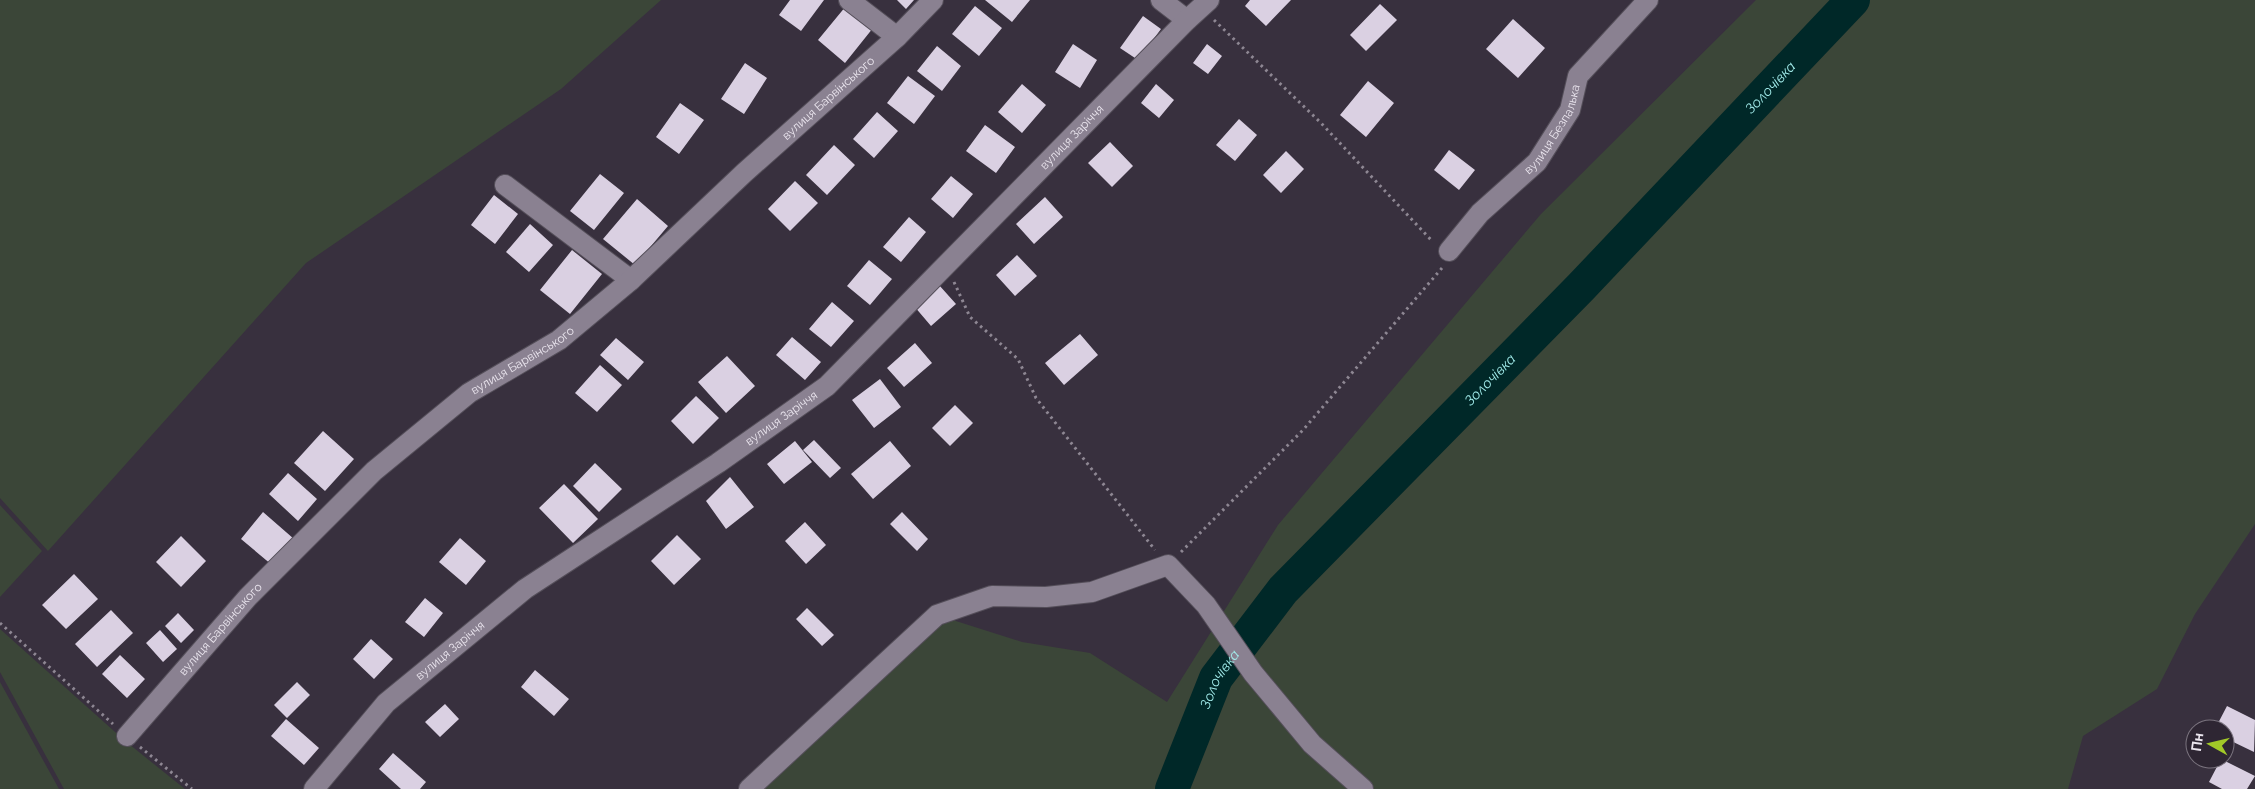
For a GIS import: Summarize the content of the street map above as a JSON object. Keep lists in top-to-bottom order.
{
  "streets": {
    "street": ["вулиця Барвінського", "вулиця Безпалька", "вулиця Заріччя"]
  },
  "water": ["Золочівка"],
  "north": "left"
}
